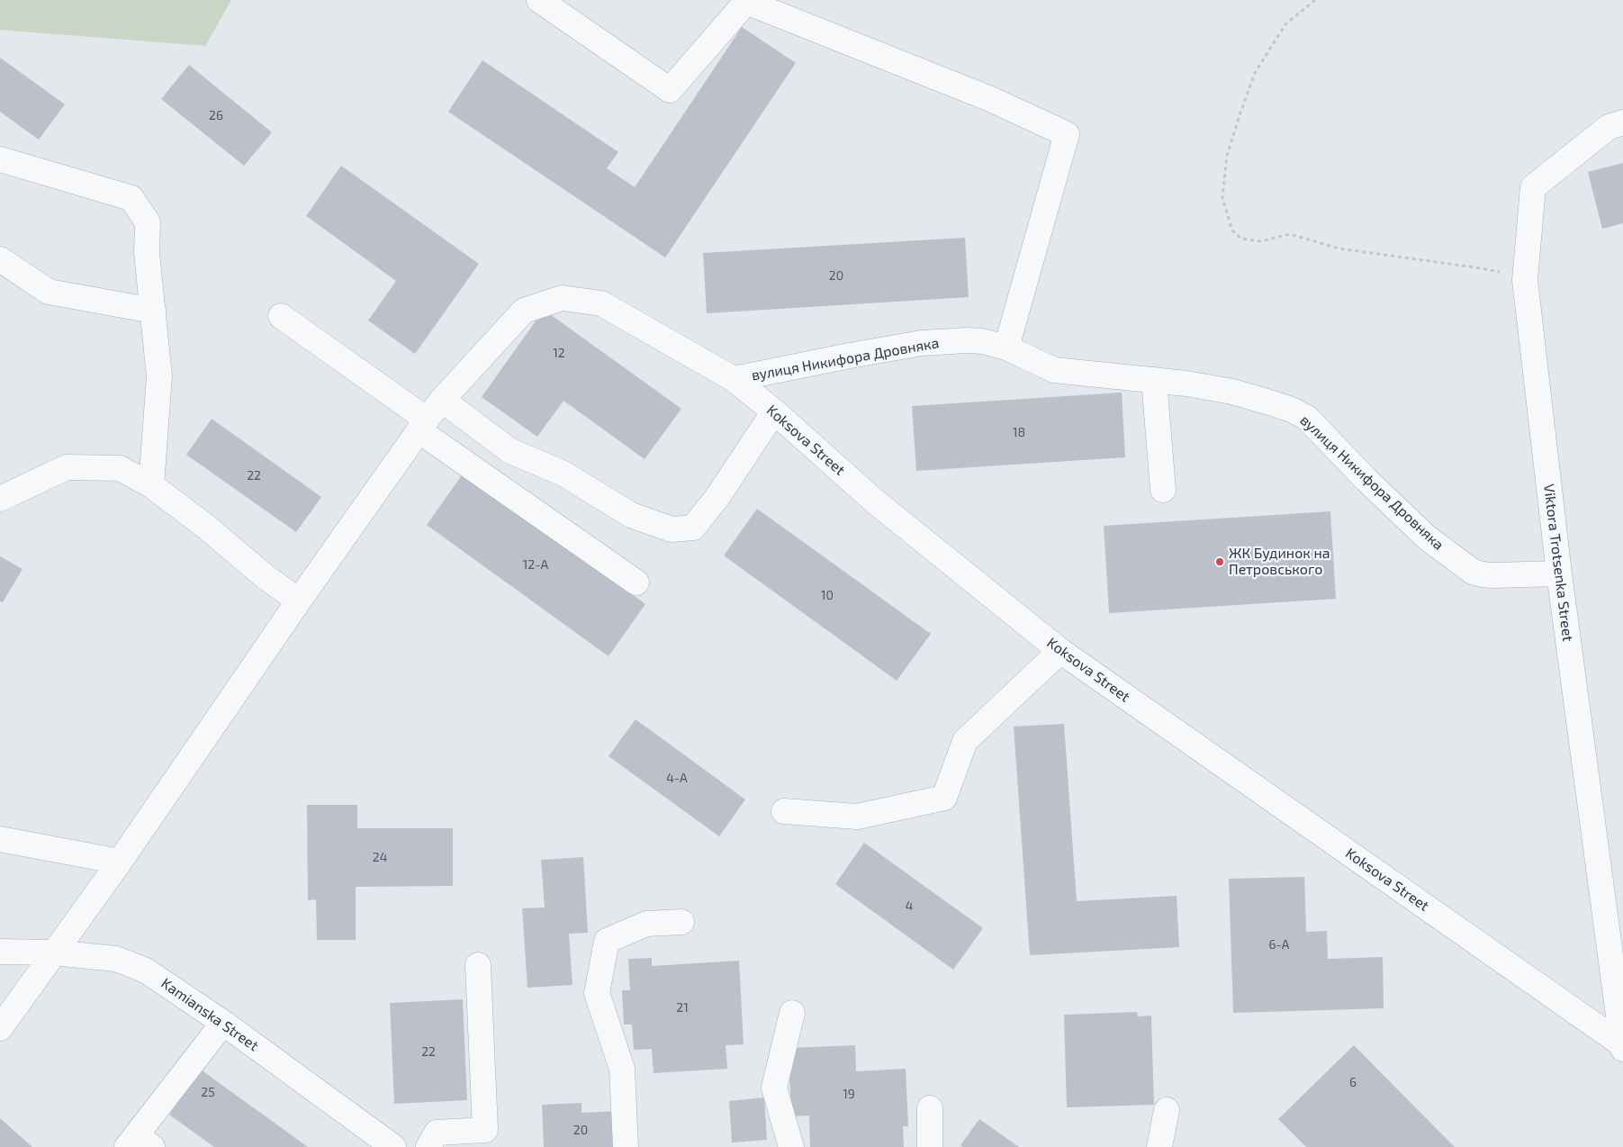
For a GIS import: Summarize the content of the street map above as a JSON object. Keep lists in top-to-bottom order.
{
  "streets": {
    "street": [
      "вулиця Никифора Дровняка",
      "Koksova Street",
      "Viktora Trotsenka Street",
      "Kamianska Street"
    ]
  },
  "crossings": [
    ["вулиця Никифора Дровняка", "Koksova Street"],
    ["вулиця Никифора Дровняка", "Viktora Trotsenka Street"],
    ["Koksova Street", "Viktora Trotsenka Street"]
  ],
  "places": ["ЖК Будинок на Петровського"],
  "house_numbers": [
    "26",
    "20",
    "12",
    "18",
    "22",
    "12-А",
    "10",
    "4-А",
    "24",
    "4",
    "6-А",
    "21",
    "22",
    "6",
    "25",
    "19",
    "20"
  ]
}
